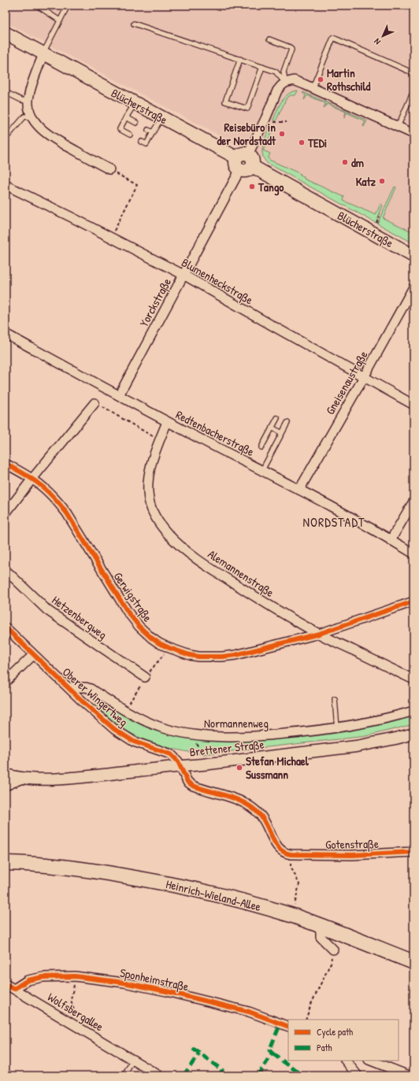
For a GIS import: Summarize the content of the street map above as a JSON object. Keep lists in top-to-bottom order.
{
  "streets": {
    "main road": ["Blücherstraße", "Heinrich-Wieland-Allee"],
    "street": [
      "Blumenheckstraße",
      "Yorckstraße",
      "Gneisenaustraße",
      "Redtenbacherstraße",
      "Alemannenstraße",
      "Gerwigstraße",
      "Hetzenbergweg",
      "Oberer Wingertweg",
      "Normannenweg",
      "Brettener Straße",
      "Gotenstraße",
      "Sponheimstraße",
      "Wolfsbergallee"
    ]
  },
  "crossings": [
    ["Blücherstraße", "Yorckstraße"],
    ["Blumenheckstraße", "Yorckstraße"],
    ["Blumenheckstraße", "Gneisenaustraße"],
    ["Yorckstraße", "Redtenbacherstraße"],
    ["Gneisenaustraße", "Redtenbacherstraße"],
    ["Redtenbacherstraße", "Alemannenstraße"],
    ["Alemannenstraße", "Gerwigstraße"],
    ["Oberer Wingertweg", "Normannenweg"],
    ["Oberer Wingertweg", "Brettener Straße"],
    ["Oberer Wingertweg", "Gotenstraße"],
    ["Sponheimstraße", "Wolfsbergallee"]
  ],
  "districts": ["NORDSTADT"],
  "places": [
    "Martin Rothschild",
    "Reisebüro in der Nordstadt",
    "TEDi",
    "dm",
    "Katz",
    "Tango",
    "Stefan Michael Sussmann"
  ],
  "legend": ["Cycle path", "Path"],
  "north": "bottom left"
}
